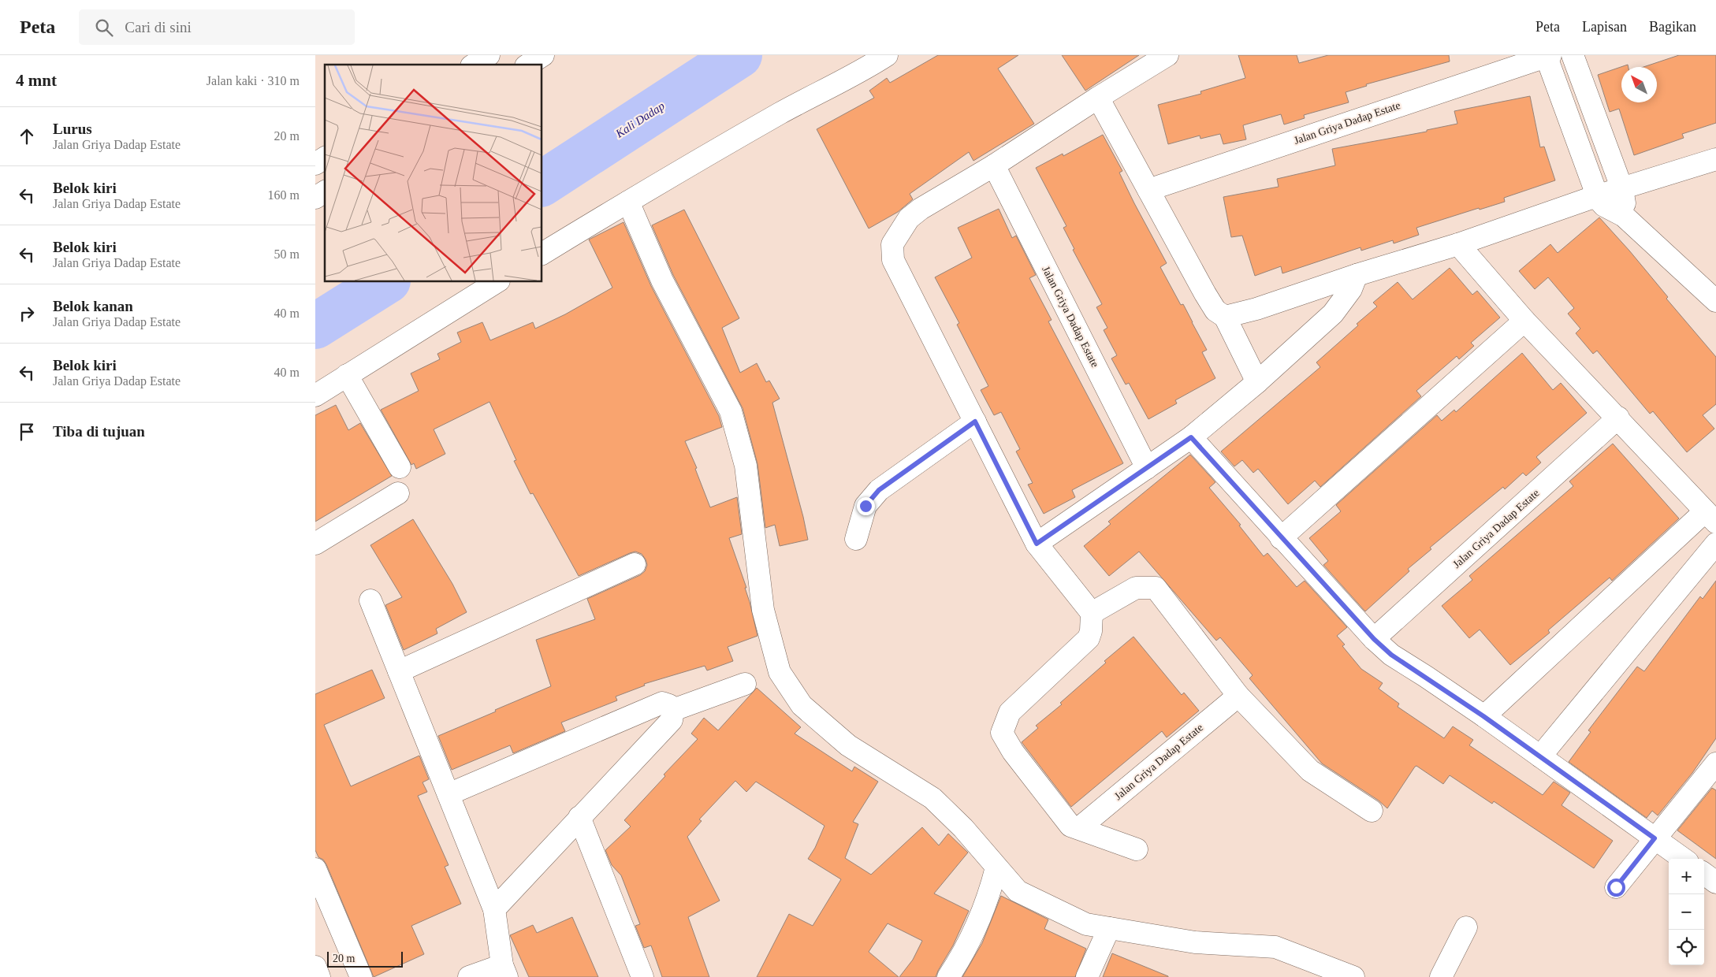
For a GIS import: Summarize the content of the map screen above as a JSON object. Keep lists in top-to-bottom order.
{
  "streets": {
    "street": ["Jalan Griya Dadap Estate"]
  },
  "water": ["Kali Dadap"],
  "scale_bar": "20 m",
  "north": "top left",
  "page": {
    "header": "Peta",
    "search": "Cari di sini",
    "nav": ["Peta", "Lapisan", "Bagikan"],
    "heading": ["4 mnt", "Jalan kaki · 310 m"],
    "list": [
      ["Lurus", "Jalan Griya Dadap Estate", "20 m"],
      ["Belok kiri", "Jalan Griya Dadap Estate", "160 m"],
      ["Belok kiri", "Jalan Griya Dadap Estate", "50 m"],
      ["Belok kanan", "Jalan Griya Dadap Estate", "40 m"],
      ["Belok kiri", "Jalan Griya Dadap Estate", "40 m"],
      "Tiba di tujuan"
    ],
    "map_buttons": ["+", "−"],
    "scale": "20 m"
  }
}
